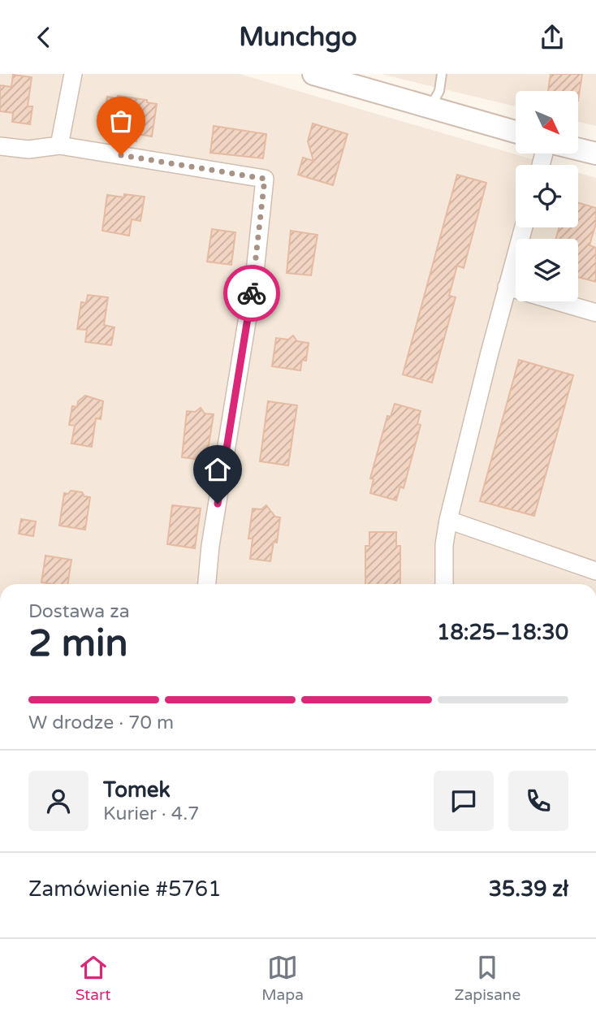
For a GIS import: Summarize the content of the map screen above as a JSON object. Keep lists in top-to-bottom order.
{
  "north": "bottom right",
  "page": {
    "header": "Munchgo",
    "heading": ["2 min", "Dostawa za", "18:25–18:30"],
    "panel": [
      "Tomek",
      "Kurier · 4.7",
      "Zamówienie #5761",
      "35.39 zł"
    ],
    "bar": "W drodze · 70 m",
    "tabs": ["Start", "Mapa", "Zapisane"]
  }
}
